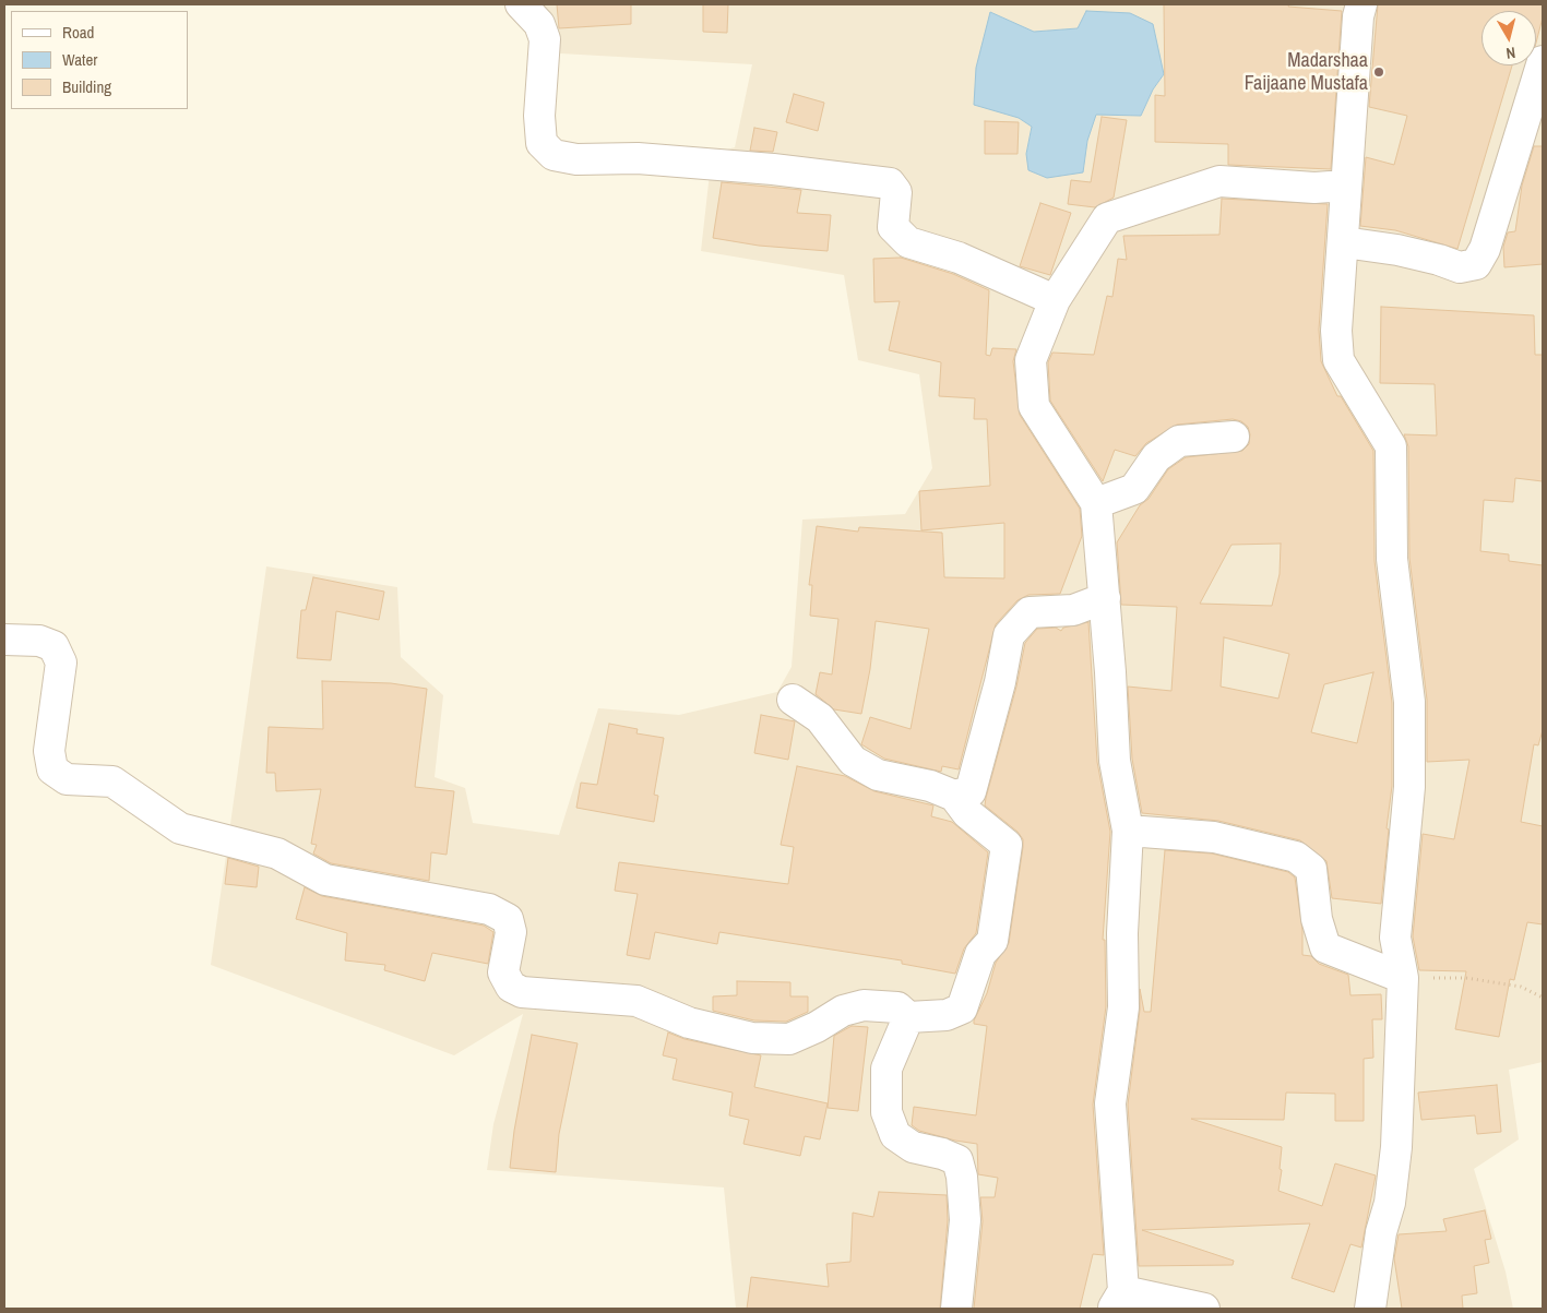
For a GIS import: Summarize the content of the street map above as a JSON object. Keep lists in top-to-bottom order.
{
  "places": ["Madarshaa Faijaane Mustafa"],
  "legend": ["Road", "Water", "Building"],
  "north": "bottom"
}
